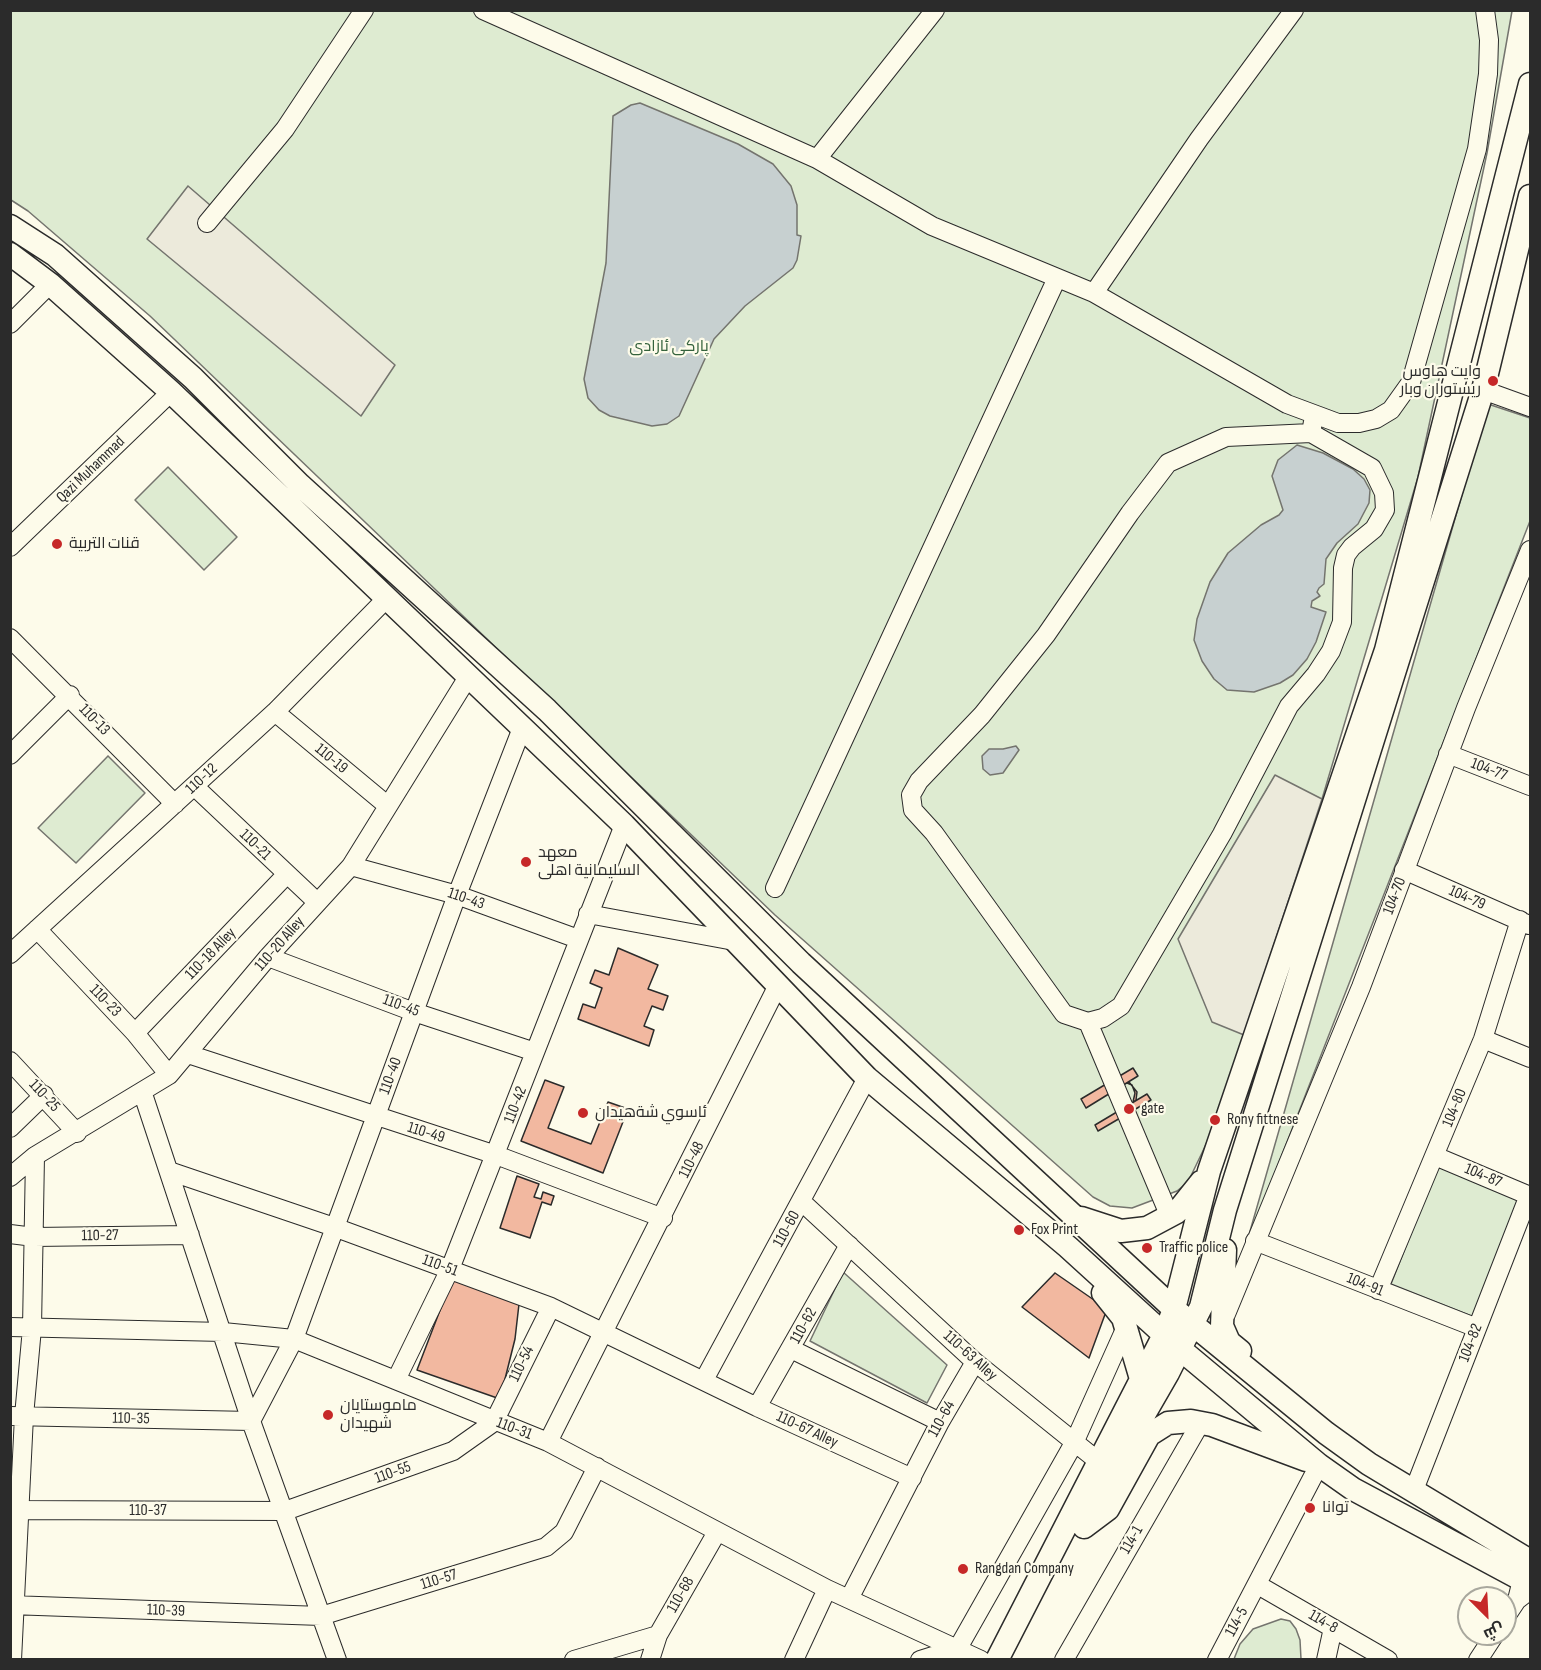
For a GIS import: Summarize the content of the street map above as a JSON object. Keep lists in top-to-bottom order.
{
  "streets": {
    "street": [
      "Qazi Muhammad",
      "110-13",
      "110-19",
      "104-77",
      "110-12",
      "110-21",
      "104-70",
      "104-79",
      "110-43",
      "110-20 Alley",
      "110-18 Alley",
      "110-23",
      "110-45",
      "110-40",
      "110-25",
      "110-42",
      "104-80",
      "110-49",
      "110-48",
      "104-87",
      "110-60",
      "110-27",
      "110-51",
      "104-91",
      "110-62",
      "104-82",
      "110-63 Alley",
      "110-54",
      "110-35",
      "110-64",
      "110-31",
      "110-67 Alley",
      "110-55",
      "110-37",
      "114-1",
      "110-57",
      "110-68",
      "110-39",
      "114-5",
      "114-8"
    ]
  },
  "crossings": [
    ["110-13", "110-12"],
    ["110-19", "110-12"],
    ["110-19", "110-20 Alley"],
    ["104-77", "104-70"],
    ["110-12", "110-21"],
    ["110-12", "110-23"],
    ["110-21", "110-20 Alley"],
    ["110-21", "110-18 Alley"],
    ["104-70", "104-79"],
    ["104-70", "104-91"],
    ["104-79", "104-80"],
    ["110-43", "110-20 Alley"],
    ["110-43", "110-40"],
    ["110-43", "110-42"],
    ["110-20 Alley", "110-23"],
    ["110-20 Alley", "110-45"],
    ["110-20 Alley", "110-25"],
    ["110-20 Alley", "110-49"],
    ["110-18 Alley", "110-23"],
    ["110-45", "110-40"],
    ["110-45", "110-42"],
    ["110-40", "110-49"],
    ["110-40", "110-51"],
    ["110-40", "110-35"],
    ["110-40", "110-31"],
    ["110-42", "110-49"],
    ["110-42", "110-51"],
    ["110-42", "110-31"],
    ["104-80", "104-87"],
    ["104-80", "104-91"],
    ["110-49", "110-48"],
    ["110-48", "110-51"],
    ["110-48", "110-31"],
    ["104-87", "104-82"],
    ["110-60", "110-51"],
    ["110-60", "110-63 Alley"],
    ["110-60", "110-67 Alley"],
    ["110-51", "110-54"],
    ["110-51", "110-67 Alley"],
    ["104-91", "104-82"],
    ["110-62", "110-63 Alley"],
    ["110-62", "110-67 Alley"],
    ["110-63 Alley", "110-64"],
    ["110-54", "110-31"],
    ["110-54", "110-55"],
    ["110-64", "110-31"],
    ["110-64", "110-67 Alley"],
    ["110-31", "110-55"],
    ["110-31", "110-57"],
    ["110-31", "110-68"],
    ["110-55", "110-37"],
    ["110-57", "110-39"],
    ["114-5", "114-8"]
  ],
  "parks": ["پارکی ئازادی"],
  "places": [
    "وايت هاوس ريستوران وبار",
    "قنات التربیة",
    "معهد السلیمانیة اهلى",
    "gate",
    "ئاسوي شةهيدان",
    "Rony fittnese",
    "Fox Print",
    "Traffic police",
    "ماموستايان شهيدان",
    "توانا",
    "Rangdan Company"
  ],
  "north": "bottom right"
}
